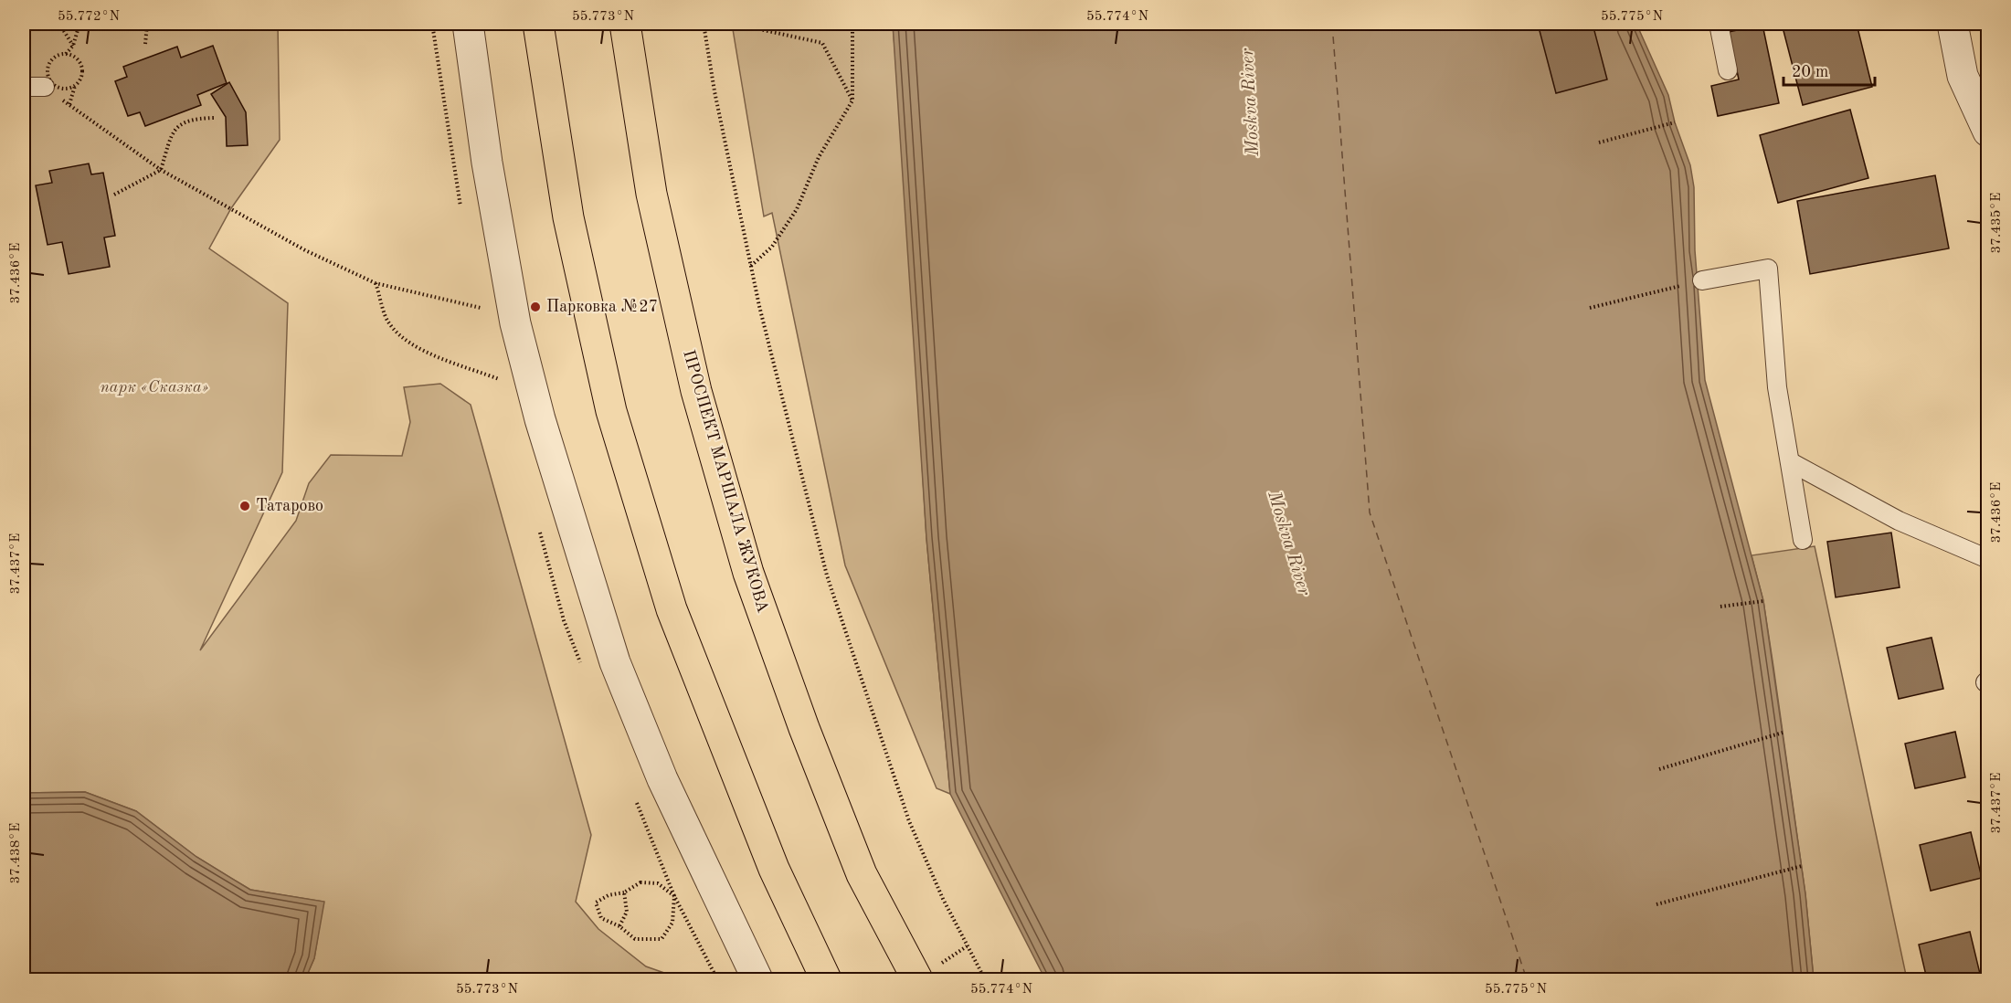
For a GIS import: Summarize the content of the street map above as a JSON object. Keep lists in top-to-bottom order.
{
  "streets": {
    "main road": ["ПРОСПЕКТ МАРШАЛА ЖУКОВА"]
  },
  "water": ["Moskva River"],
  "parks": ["парк «Сказка»"],
  "places": ["Парковка №27", "Татарово"],
  "scale_bar": "20 m",
  "coordinates": [
    "55.772°N",
    "55.773°N",
    "55.774°N",
    "55.775°N",
    "37.435°E",
    "37.436°E",
    "37.437°E",
    "37.438°E"
  ]
}
